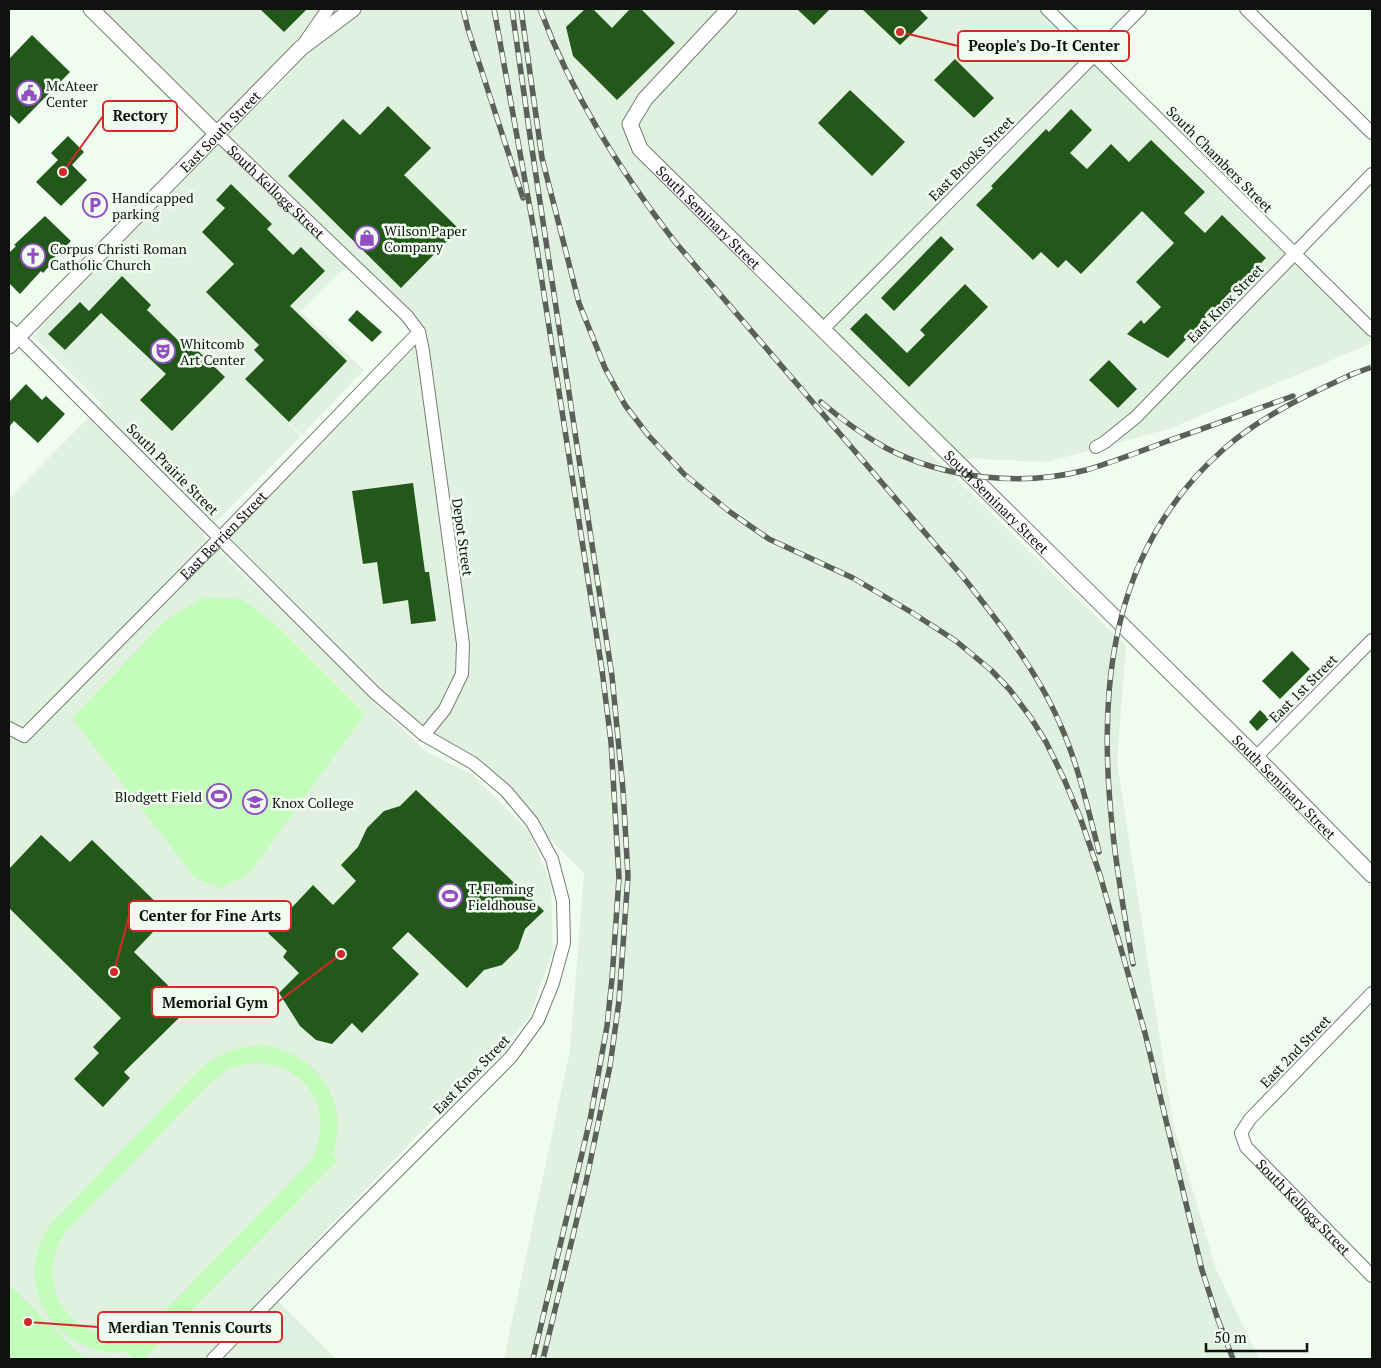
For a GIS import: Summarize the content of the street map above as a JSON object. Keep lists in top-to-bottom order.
{
  "streets": {
    "street": [
      "East South Street",
      "East Brooks Street",
      "South Chambers Street",
      "South Kellogg Street",
      "South Seminary Street",
      "East Knox Street",
      "South Prairie Street",
      "East Berrien Street",
      "Depot Street",
      "East 1st Street",
      "East 2nd Street"
    ]
  },
  "crossings": [
    ["East South Street", "South Kellogg Street"],
    ["East South Street", "South Prairie Street"],
    ["East Brooks Street", "South Chambers Street"],
    ["East Brooks Street", "South Seminary Street"],
    ["South Chambers Street", "East Knox Street"],
    ["South Kellogg Street", "East Berrien Street"],
    ["South Kellogg Street", "Depot Street"],
    ["South Kellogg Street", "East 2nd Street"],
    ["South Seminary Street", "East 1st Street"],
    ["East Knox Street", "South Prairie Street"],
    ["East Knox Street", "Depot Street"],
    ["South Prairie Street", "East Berrien Street"],
    ["South Prairie Street", "Depot Street"],
    ["East Berrien Street", "Depot Street"]
  ],
  "places": {
    "other": [
      "People's Do-It Center",
      "Rectory",
      "Memorial Gym",
      "Center for Fine Arts",
      "Merdian Tennis Courts"
    ],
    "public building": ["McAteer Center"],
    "parking": ["Handicapped parking"],
    "shop": ["Wilson Paper Company"],
    "church": ["Corpus Christi Roman Catholic Church"],
    "theatre": ["Whitcomb Art Center"],
    "sports": ["Blodgett Field", "T. Fleming Fieldhouse"],
    "school or university": ["Knox College"]
  },
  "scale_bar": "50 m"
}
